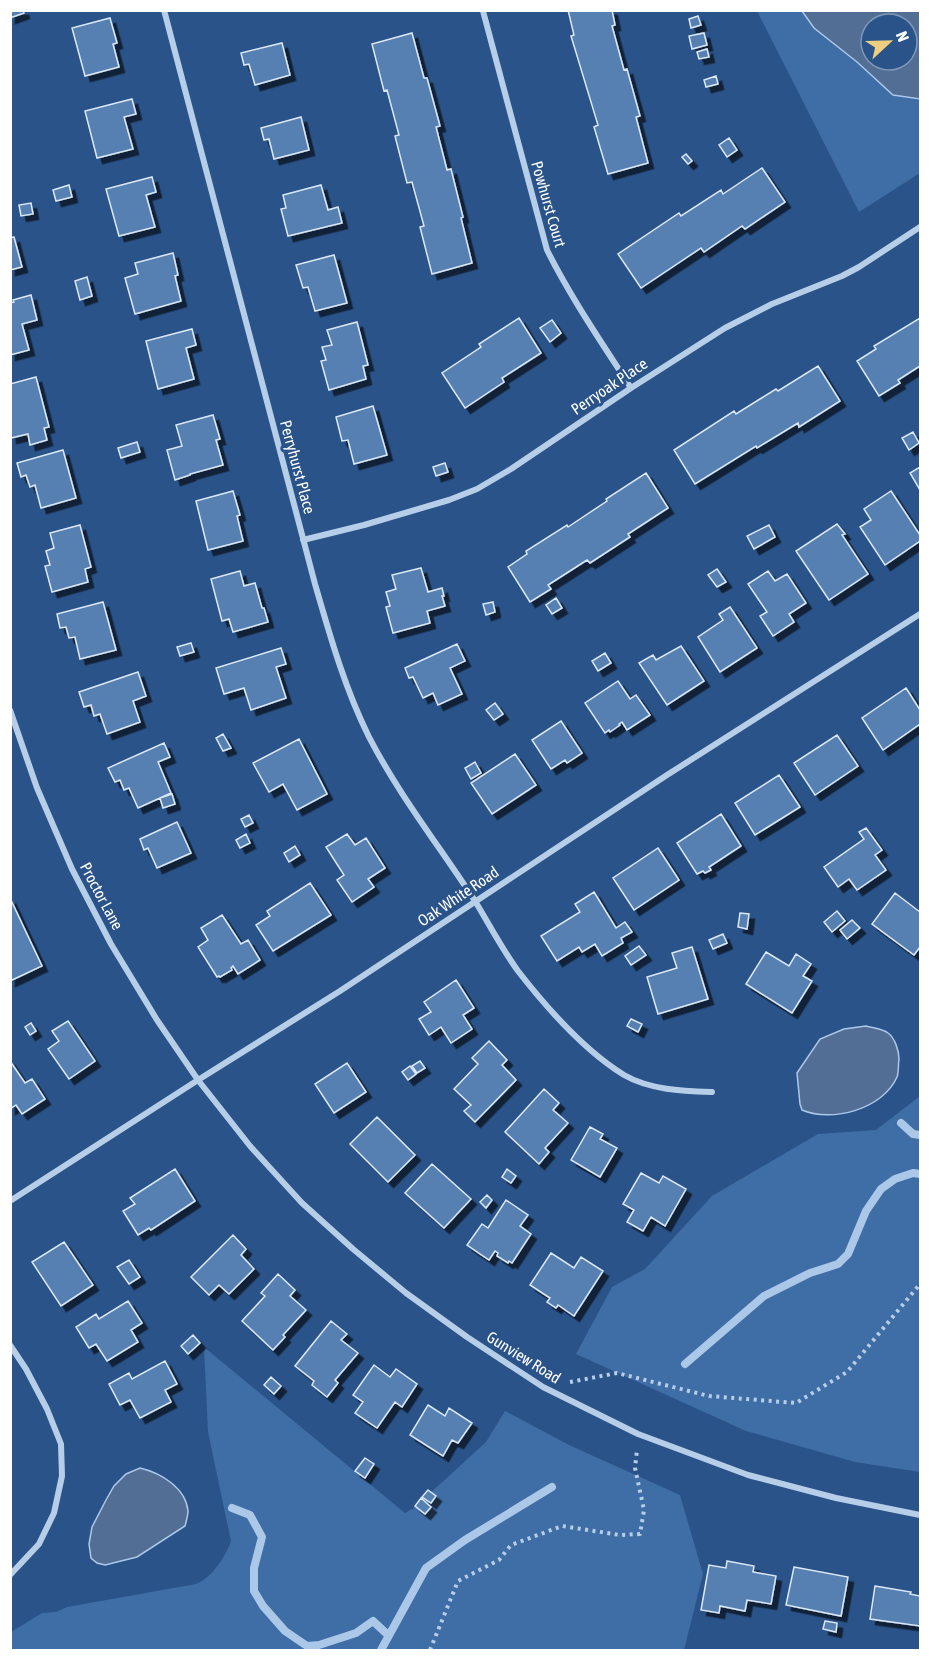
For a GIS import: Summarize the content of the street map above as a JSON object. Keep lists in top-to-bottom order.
{
  "streets": {
    "street": [
      "Powhurst Court",
      "Perryoak Place",
      "Perryhurst Place",
      "Proctor Lane",
      "Oak White Road",
      "Gunview Road"
    ]
  },
  "crossings": [
    ["Powhurst Court", "Perryoak Place"],
    ["Perryoak Place", "Perryhurst Place"],
    ["Perryhurst Place", "Oak White Road"],
    ["Proctor Lane", "Oak White Road"],
    ["Proctor Lane", "Gunview Road"],
    ["Oak White Road", "Gunview Road"]
  ],
  "north": "right"
}
